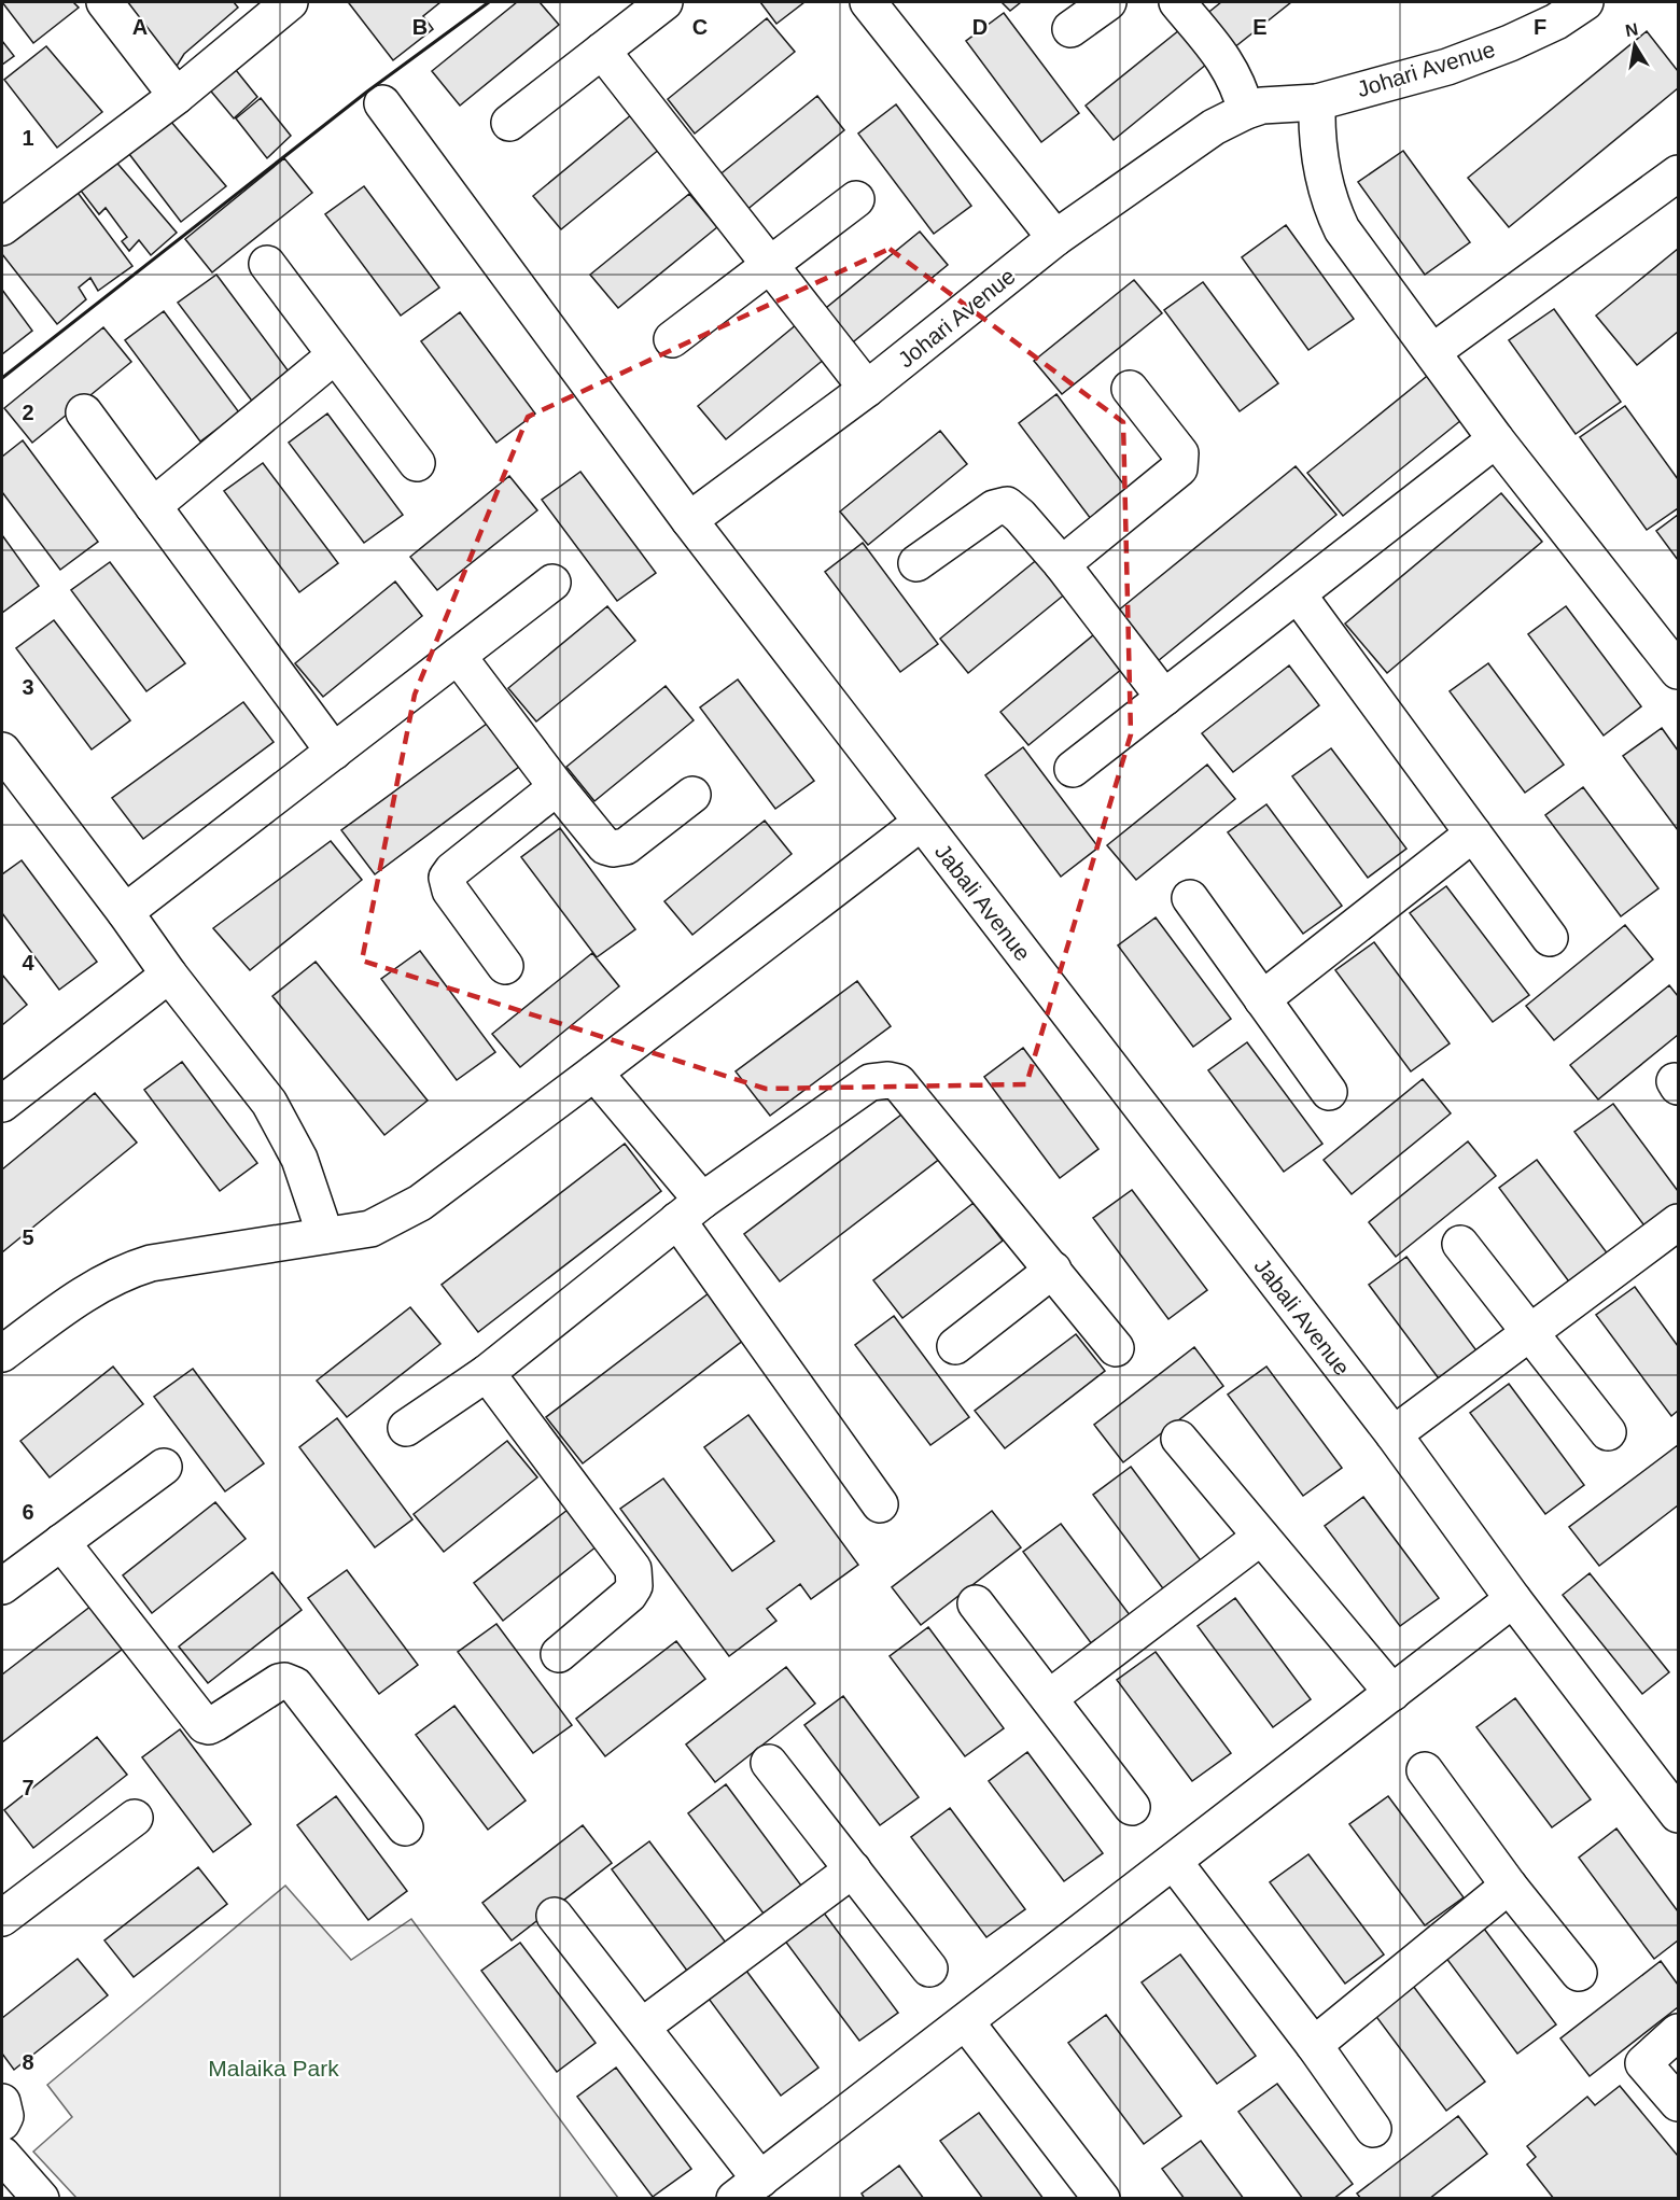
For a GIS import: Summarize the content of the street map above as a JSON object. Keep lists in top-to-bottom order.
{
  "streets": {
    "street": ["Johari Avenue", "Jabali Avenue"]
  },
  "parks": ["Malaika Park"],
  "north": "top",
  "grid": {
    "columns": [
      "A",
      "B",
      "C",
      "D",
      "E",
      "F"
    ],
    "rows": [
      "1",
      "2",
      "3",
      "4",
      "5",
      "6",
      "7",
      "8"
    ]
  }
}
